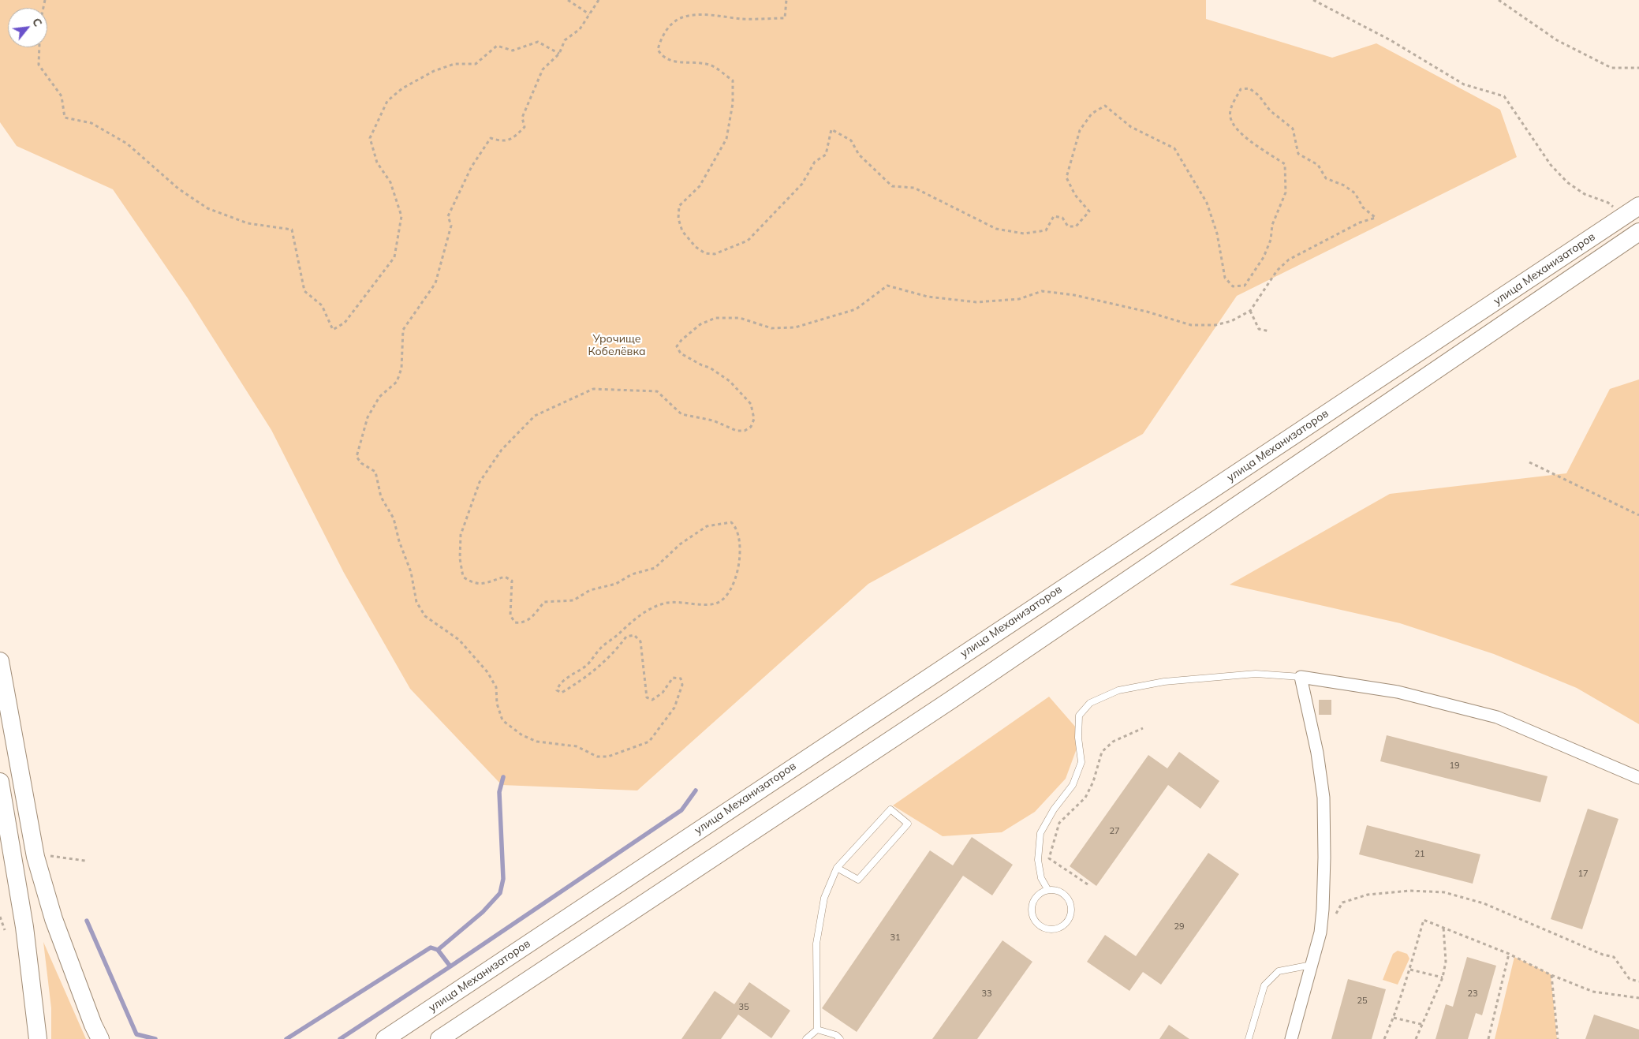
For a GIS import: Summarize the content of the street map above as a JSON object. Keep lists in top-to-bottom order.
{
  "streets": {
    "main road": ["улица Механизаторов"]
  },
  "parks": ["Урочище Кобелёвка"],
  "house_numbers": [
    "19",
    "27",
    "21",
    "17",
    "29",
    "31",
    "33",
    "23",
    "25",
    "35"
  ],
  "north": "top right"
}
